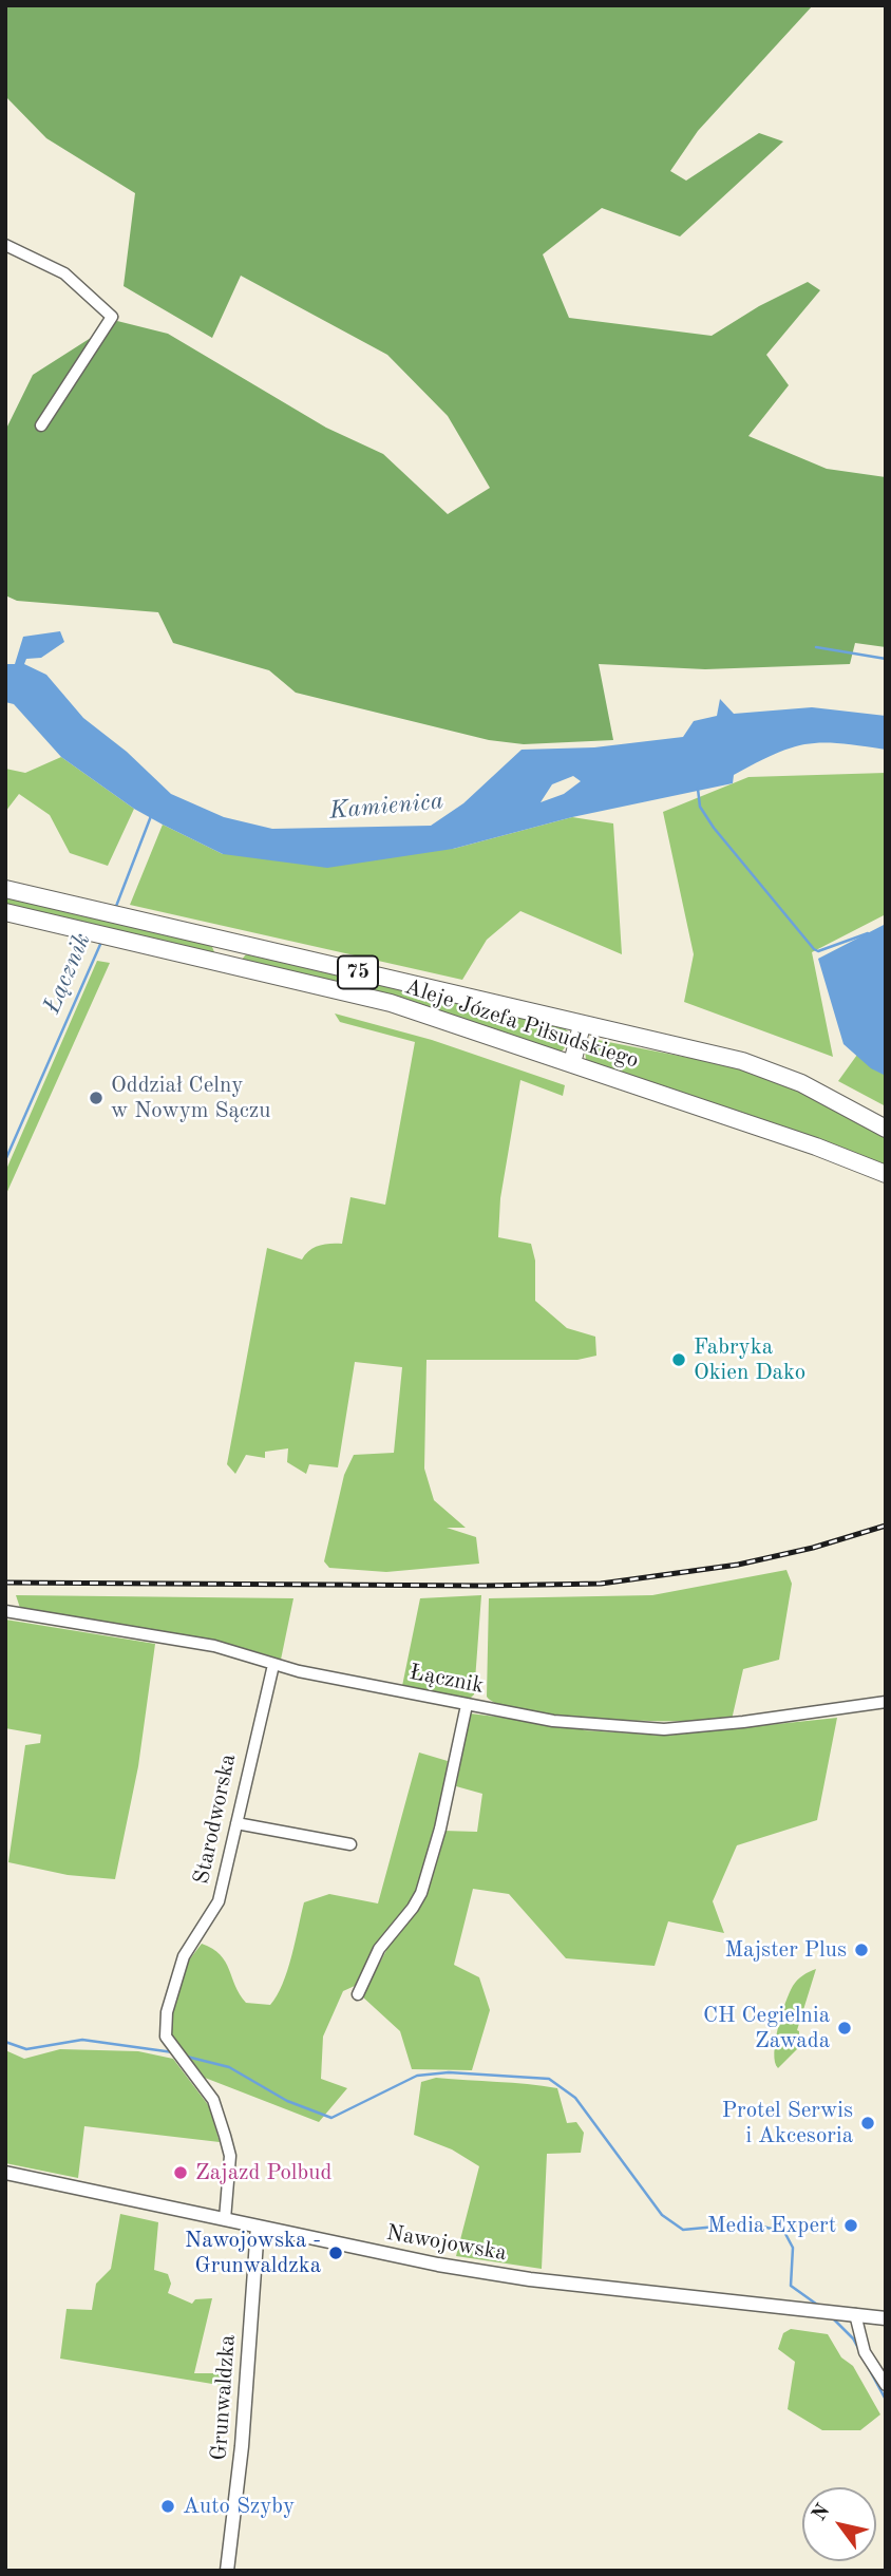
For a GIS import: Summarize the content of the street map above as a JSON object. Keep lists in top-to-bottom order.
{
  "streets": {
    "main road": ["75", "Aleje Józefa Piłsudskiego"],
    "street": [
      "Łącznik",
      "Starodworska",
      "Nawojowska",
      "Grunwaldzka"
    ]
  },
  "crossings": [
    ["Łącznik", "Starodworska"],
    ["Starodworska", "Nawojowska"],
    ["Nawojowska", "Grunwaldzka"]
  ],
  "water": ["Kamienica", "Łącznik"],
  "places": [
    "Oddział Celny w Nowym Sączu",
    "Fabryka Okien Dako",
    "Majster Plus",
    "CH Cegielnia Zawada",
    "Protel Serwis i Akcesoria",
    "Zajazd Polbud",
    "Media Expert",
    "Nawojowska - Grunwaldzka",
    "Auto Szyby"
  ],
  "north": "top left"
}
